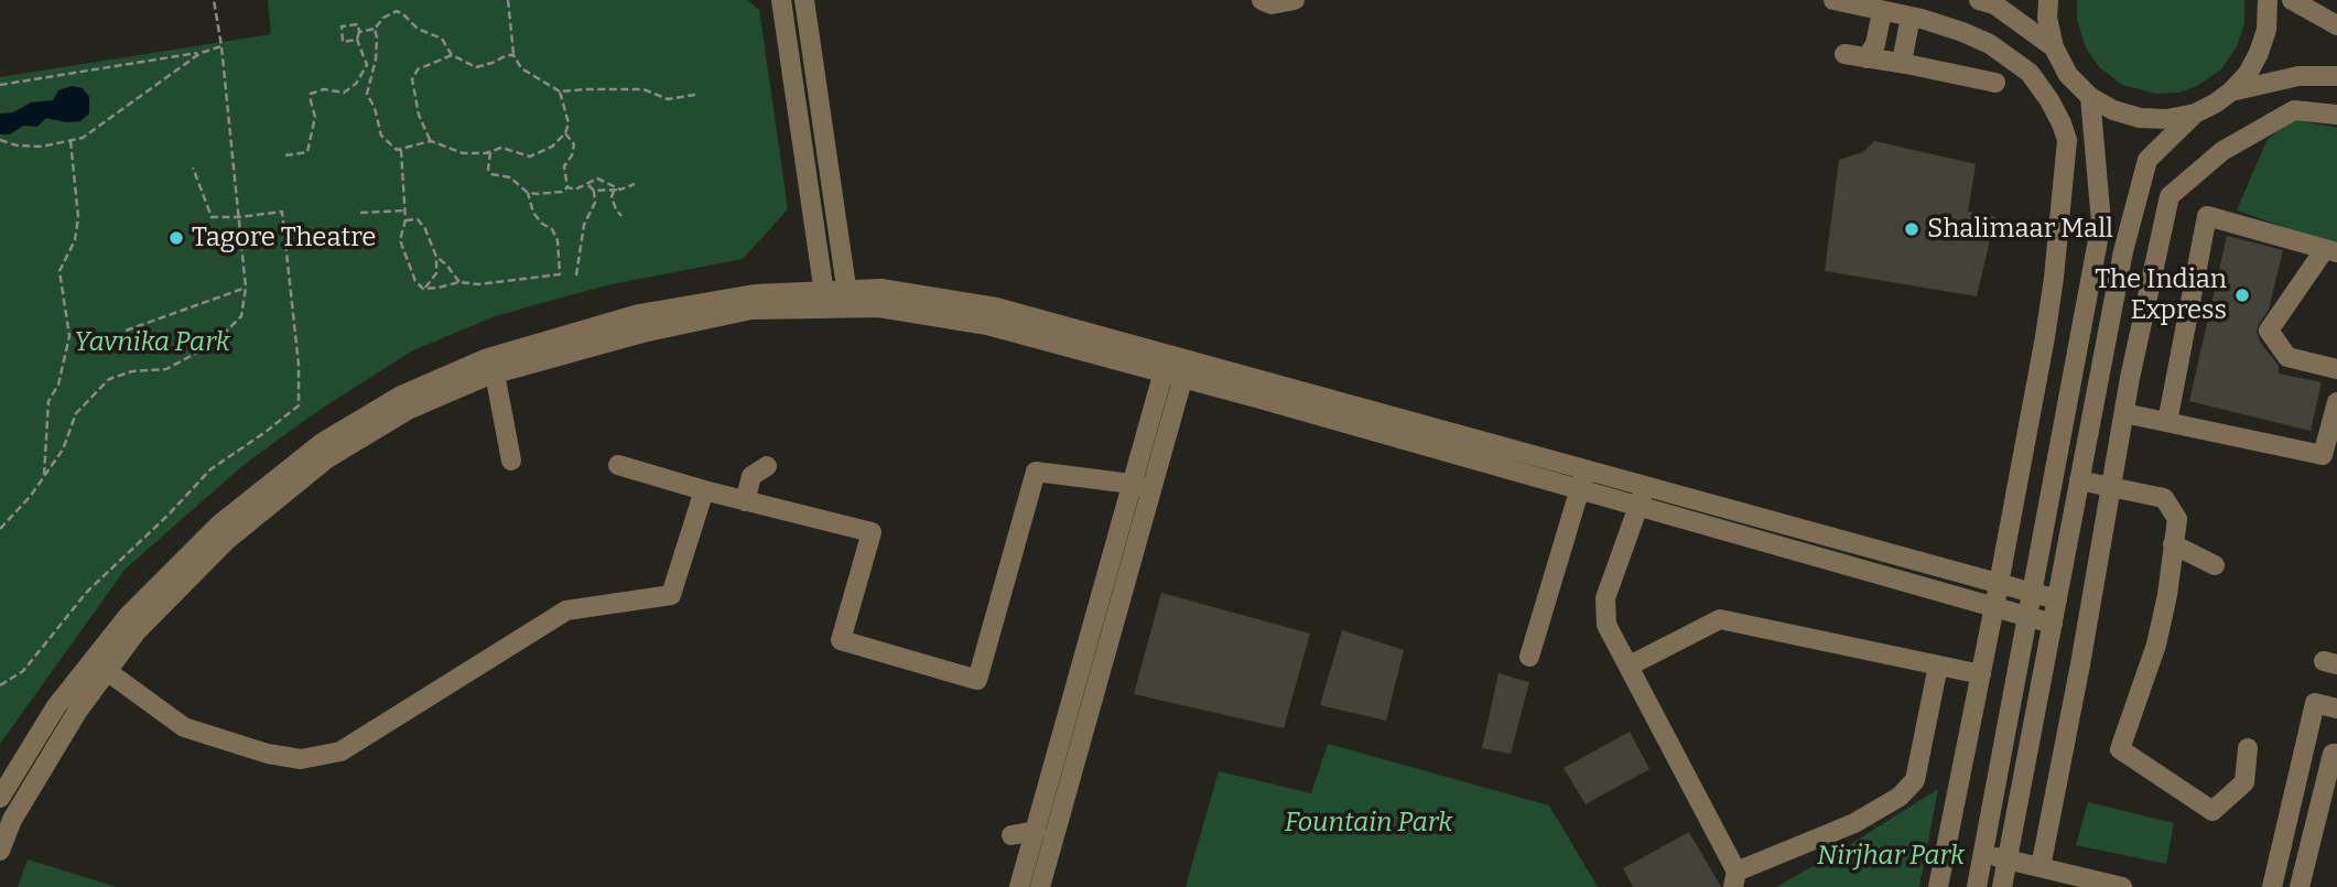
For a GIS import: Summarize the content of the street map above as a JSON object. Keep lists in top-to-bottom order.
{
  "parks": ["Yavnika Park", "Fountain Park", "Nirjhar Park"],
  "places": ["Shalimaar Mall", "Tagore Theatre", "The Indian Express"]
}
